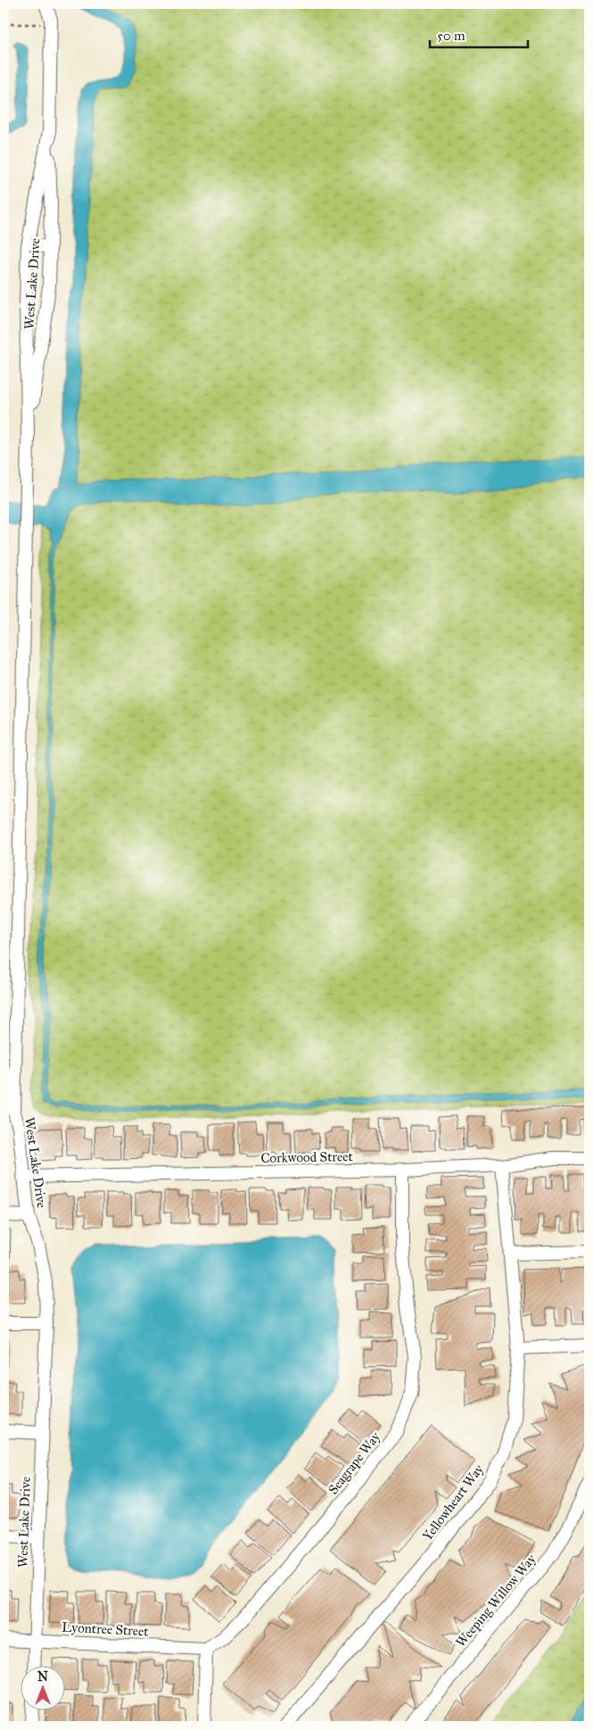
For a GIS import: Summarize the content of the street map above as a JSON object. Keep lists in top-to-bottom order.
{
  "streets": {
    "street": [
      "West Lake Drive",
      "Corkwood Street",
      "Seagrape Way",
      "Yellowheart Way",
      "Weeping Willow Way",
      "Lyontree Street"
    ]
  },
  "crossings": [
    ["West Lake Drive", "Corkwood Street"],
    ["West Lake Drive", "Lyontree Street"],
    ["Corkwood Street", "Seagrape Way"],
    ["Corkwood Street", "Yellowheart Way"],
    ["Seagrape Way", "Lyontree Street"]
  ],
  "scale_bar": "50 m",
  "north": "top"
}
